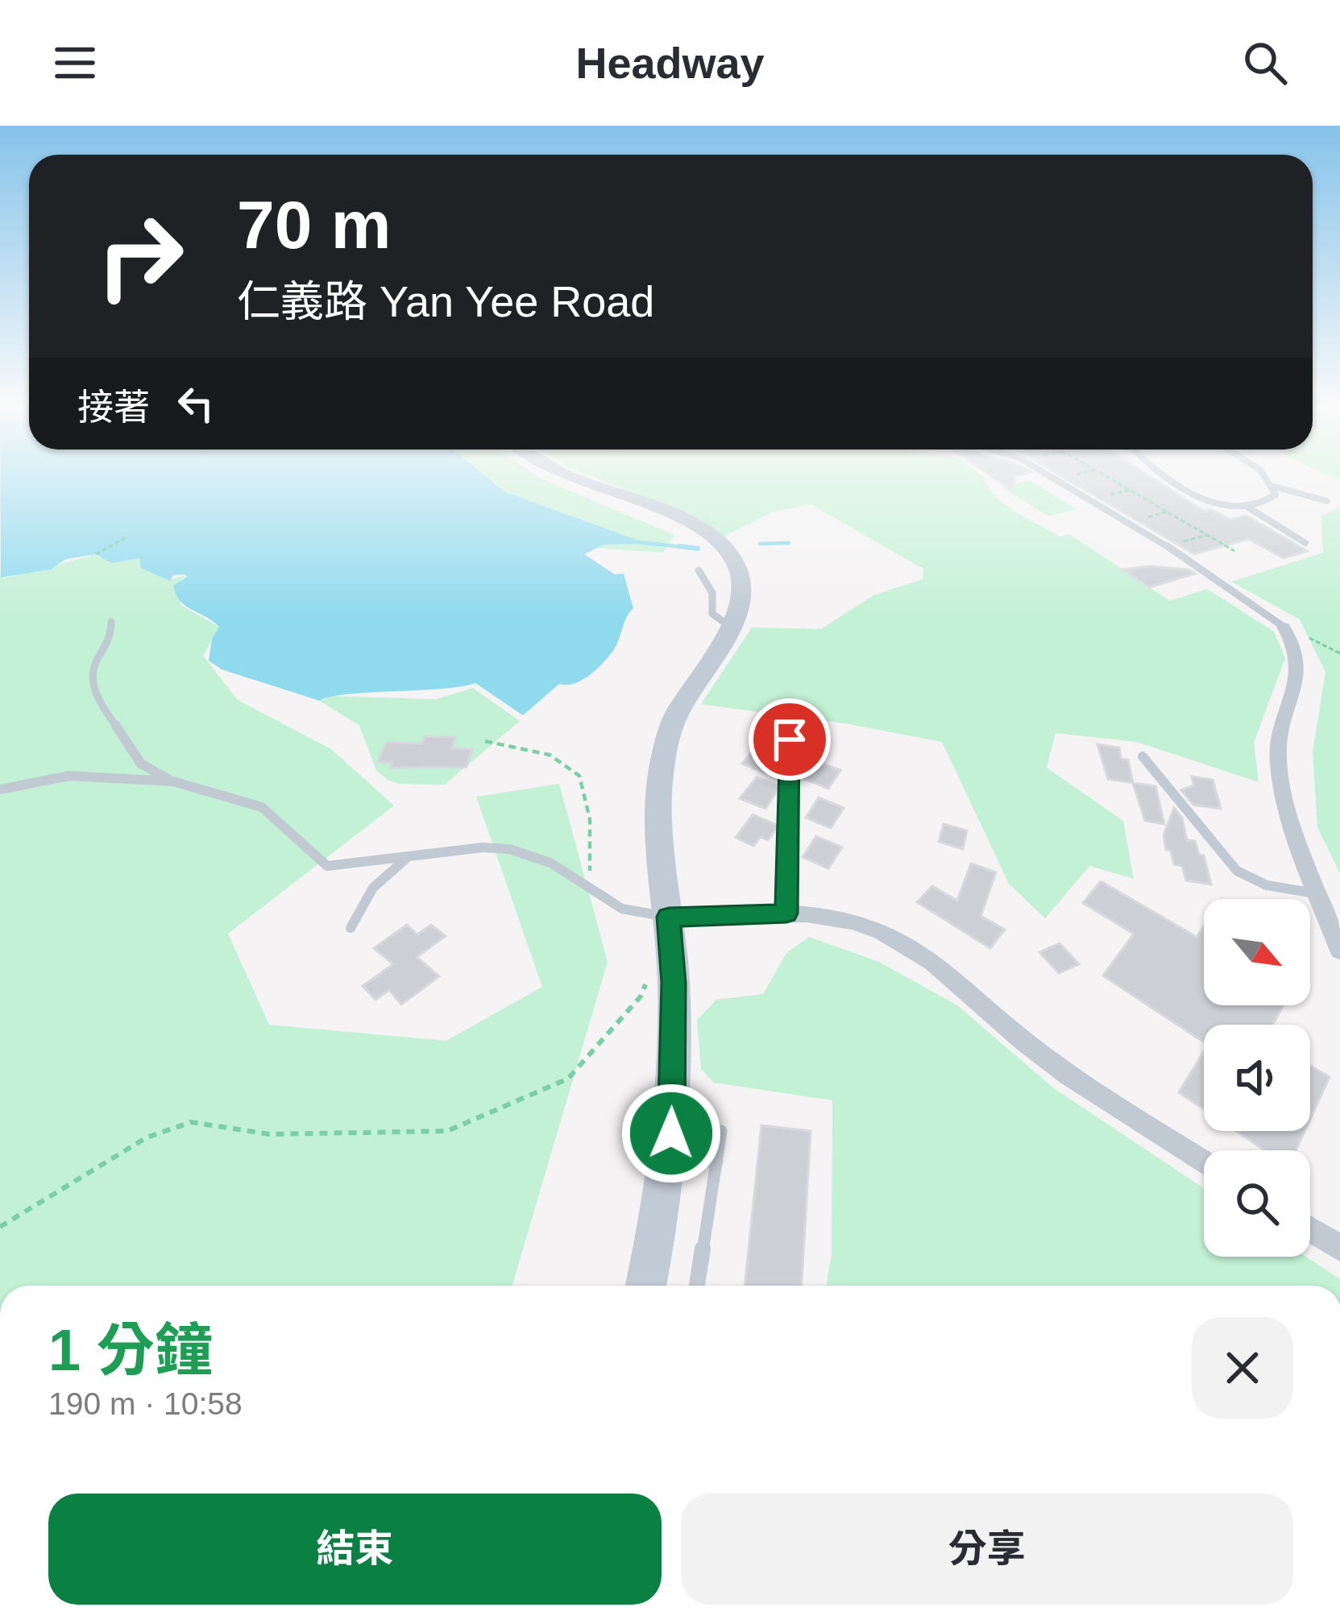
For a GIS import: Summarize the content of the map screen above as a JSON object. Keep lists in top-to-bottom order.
{
  "north": "bottom right",
  "page": {
    "header": "Headway",
    "turn": ["70 m", "仁義路 Yan Yee Road"],
    "then": "接著",
    "heading": ["1 分鐘", "190 m · 10:58"],
    "buttons": ["結束", "分享"]
  }
}
